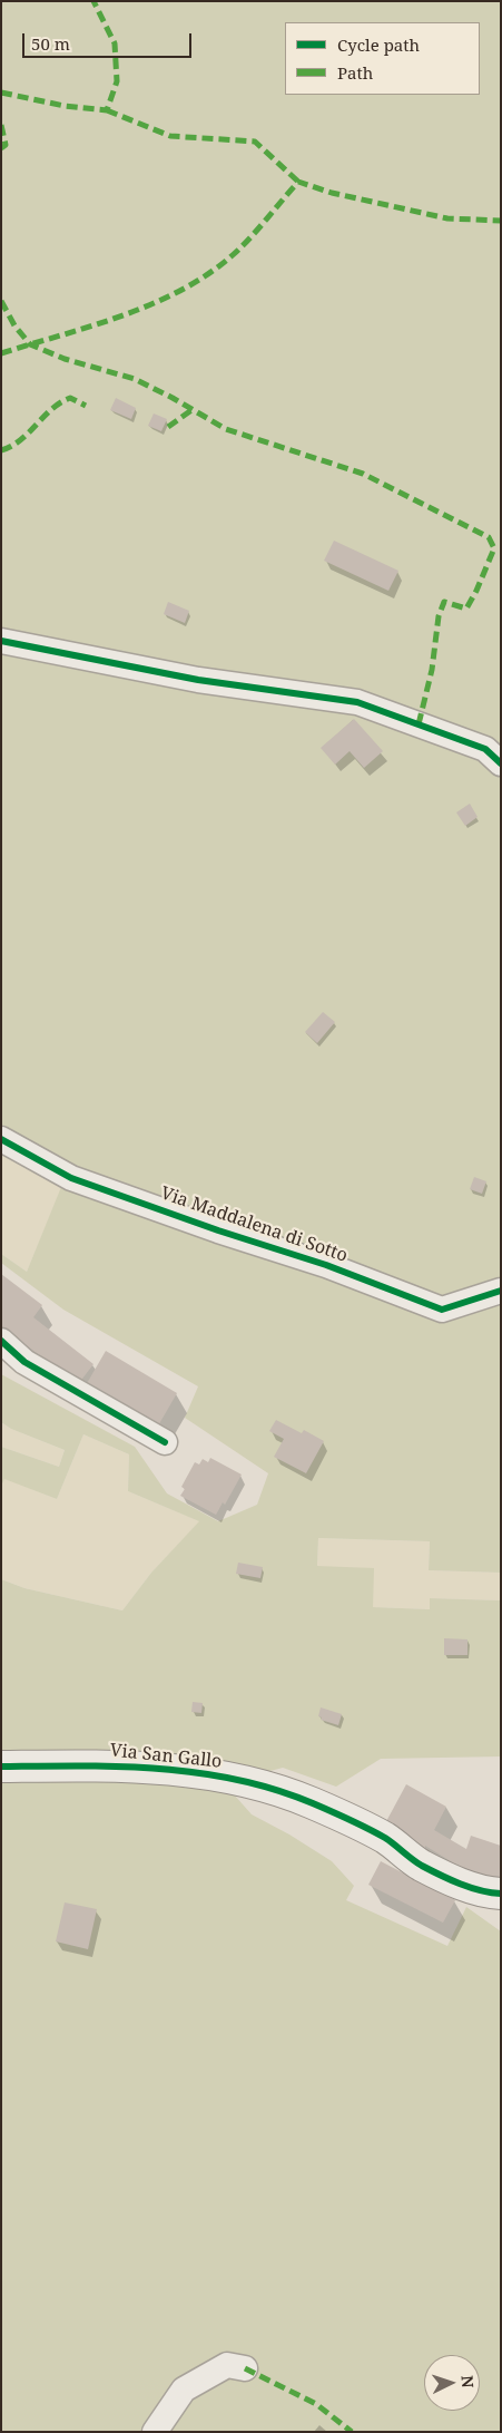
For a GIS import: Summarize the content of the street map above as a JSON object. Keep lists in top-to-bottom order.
{
  "streets": {
    "street": ["Via Maddalena di Sotto", "Via San Gallo"]
  },
  "legend": ["Cycle path", "Path"],
  "scale_bar": "50 m",
  "north": "right"
}
